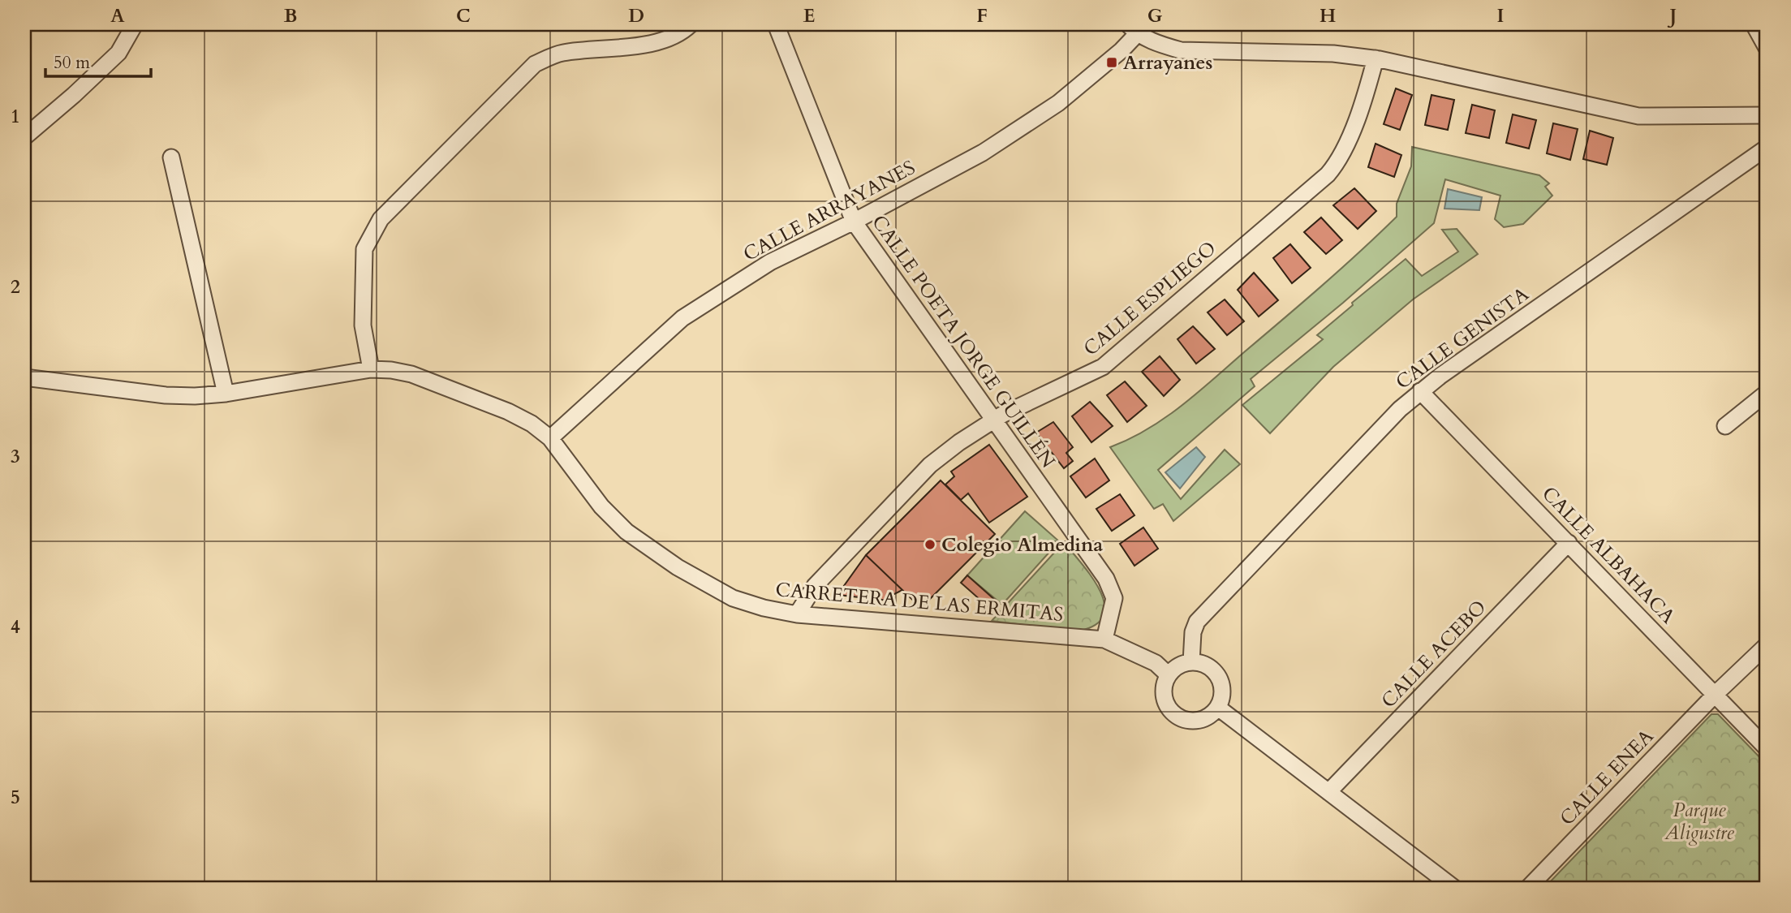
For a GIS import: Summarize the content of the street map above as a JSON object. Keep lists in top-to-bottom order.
{
  "streets": {
    "street": [
      "CALLE ARRAYANES",
      "CALLE ESPLIEGO",
      "CALLE GENISTA",
      "CALLE POETA JORGE GUILLÉN",
      "CALLE ALBAHACA",
      "CARRETERA DE LAS ERMITAS",
      "CALLE ACEBO",
      "CALLE ENEA"
    ]
  },
  "crossings": [
    ["CALLE ARRAYANES", "CALLE POETA JORGE GUILLÉN"],
    ["CALLE ARRAYANES", "CARRETERA DE LAS ERMITAS"],
    ["CALLE ESPLIEGO", "CALLE POETA JORGE GUILLÉN"],
    ["CALLE ESPLIEGO", "CARRETERA DE LAS ERMITAS"],
    ["CALLE GENISTA", "CALLE ALBAHACA"],
    ["CALLE GENISTA", "CARRETERA DE LAS ERMITAS"],
    ["CALLE POETA JORGE GUILLÉN", "CARRETERA DE LAS ERMITAS"],
    ["CALLE ALBAHACA", "CALLE ACEBO"],
    ["CALLE ALBAHACA", "CALLE ENEA"]
  ],
  "parks": ["Parque Aligustre"],
  "places": {
    "transit": ["Arrayanes"],
    "other": ["Colegio Almedina"]
  },
  "scale_bar": "50 m",
  "grid": {
    "columns": [
      "A",
      "B",
      "C",
      "D",
      "E",
      "F",
      "G",
      "H",
      "I",
      "J"
    ],
    "rows": [
      "1",
      "2",
      "3",
      "4",
      "5"
    ]
  }
}
